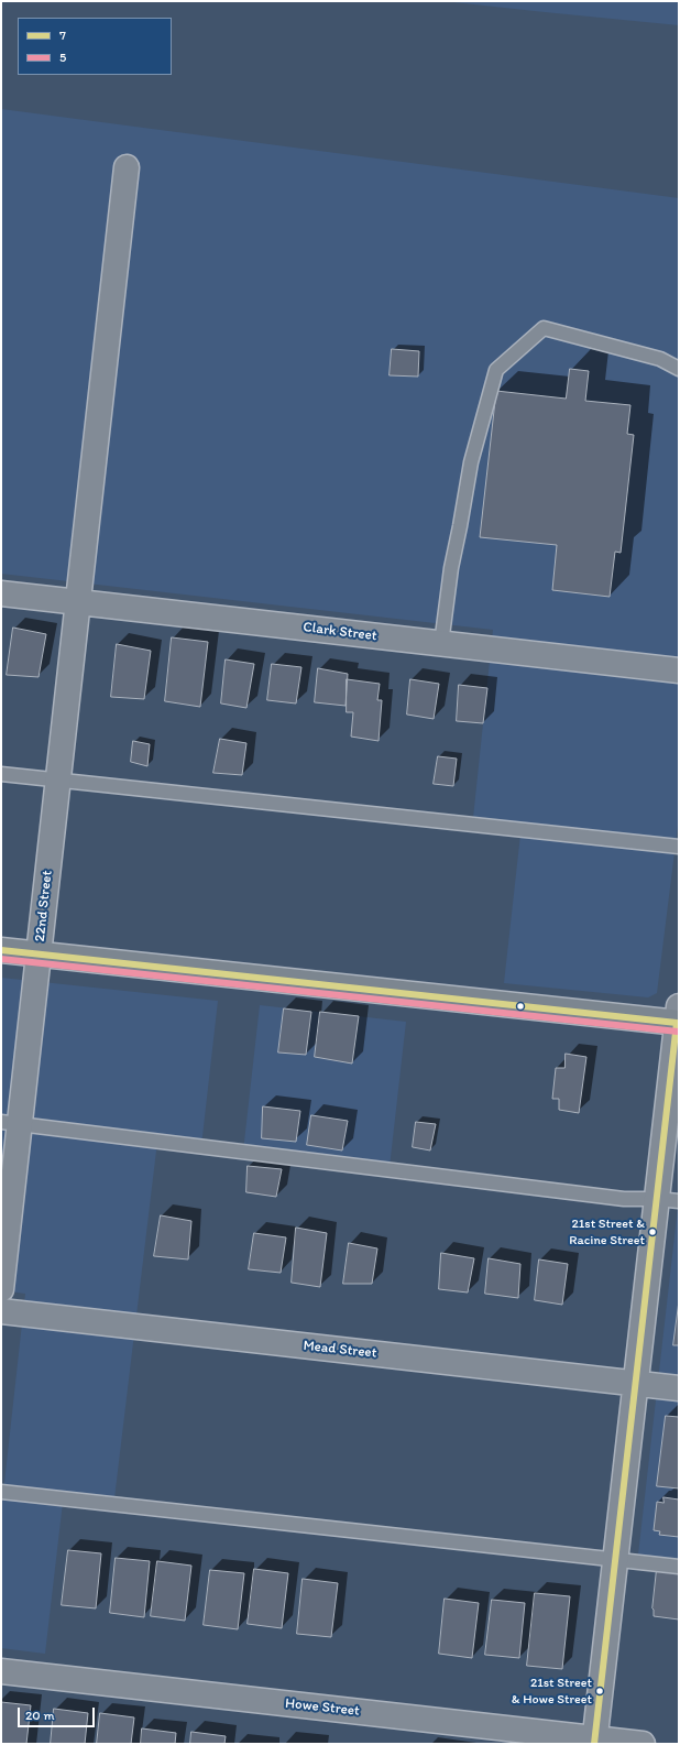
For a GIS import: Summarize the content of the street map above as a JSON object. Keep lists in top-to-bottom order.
{
  "streets": {
    "street": [
      "Clark Street",
      "22nd Street",
      "Mead Street",
      "Howe Street"
    ]
  },
  "crossings": [
    ["Clark Street", "22nd Street"]
  ],
  "places": ["21st Street & Racine Street", "21st Street & Howe Street"],
  "lines": ["transit line 7", "transit line 5"],
  "legend": ["7", "5"],
  "scale_bar": "20 m"
}
